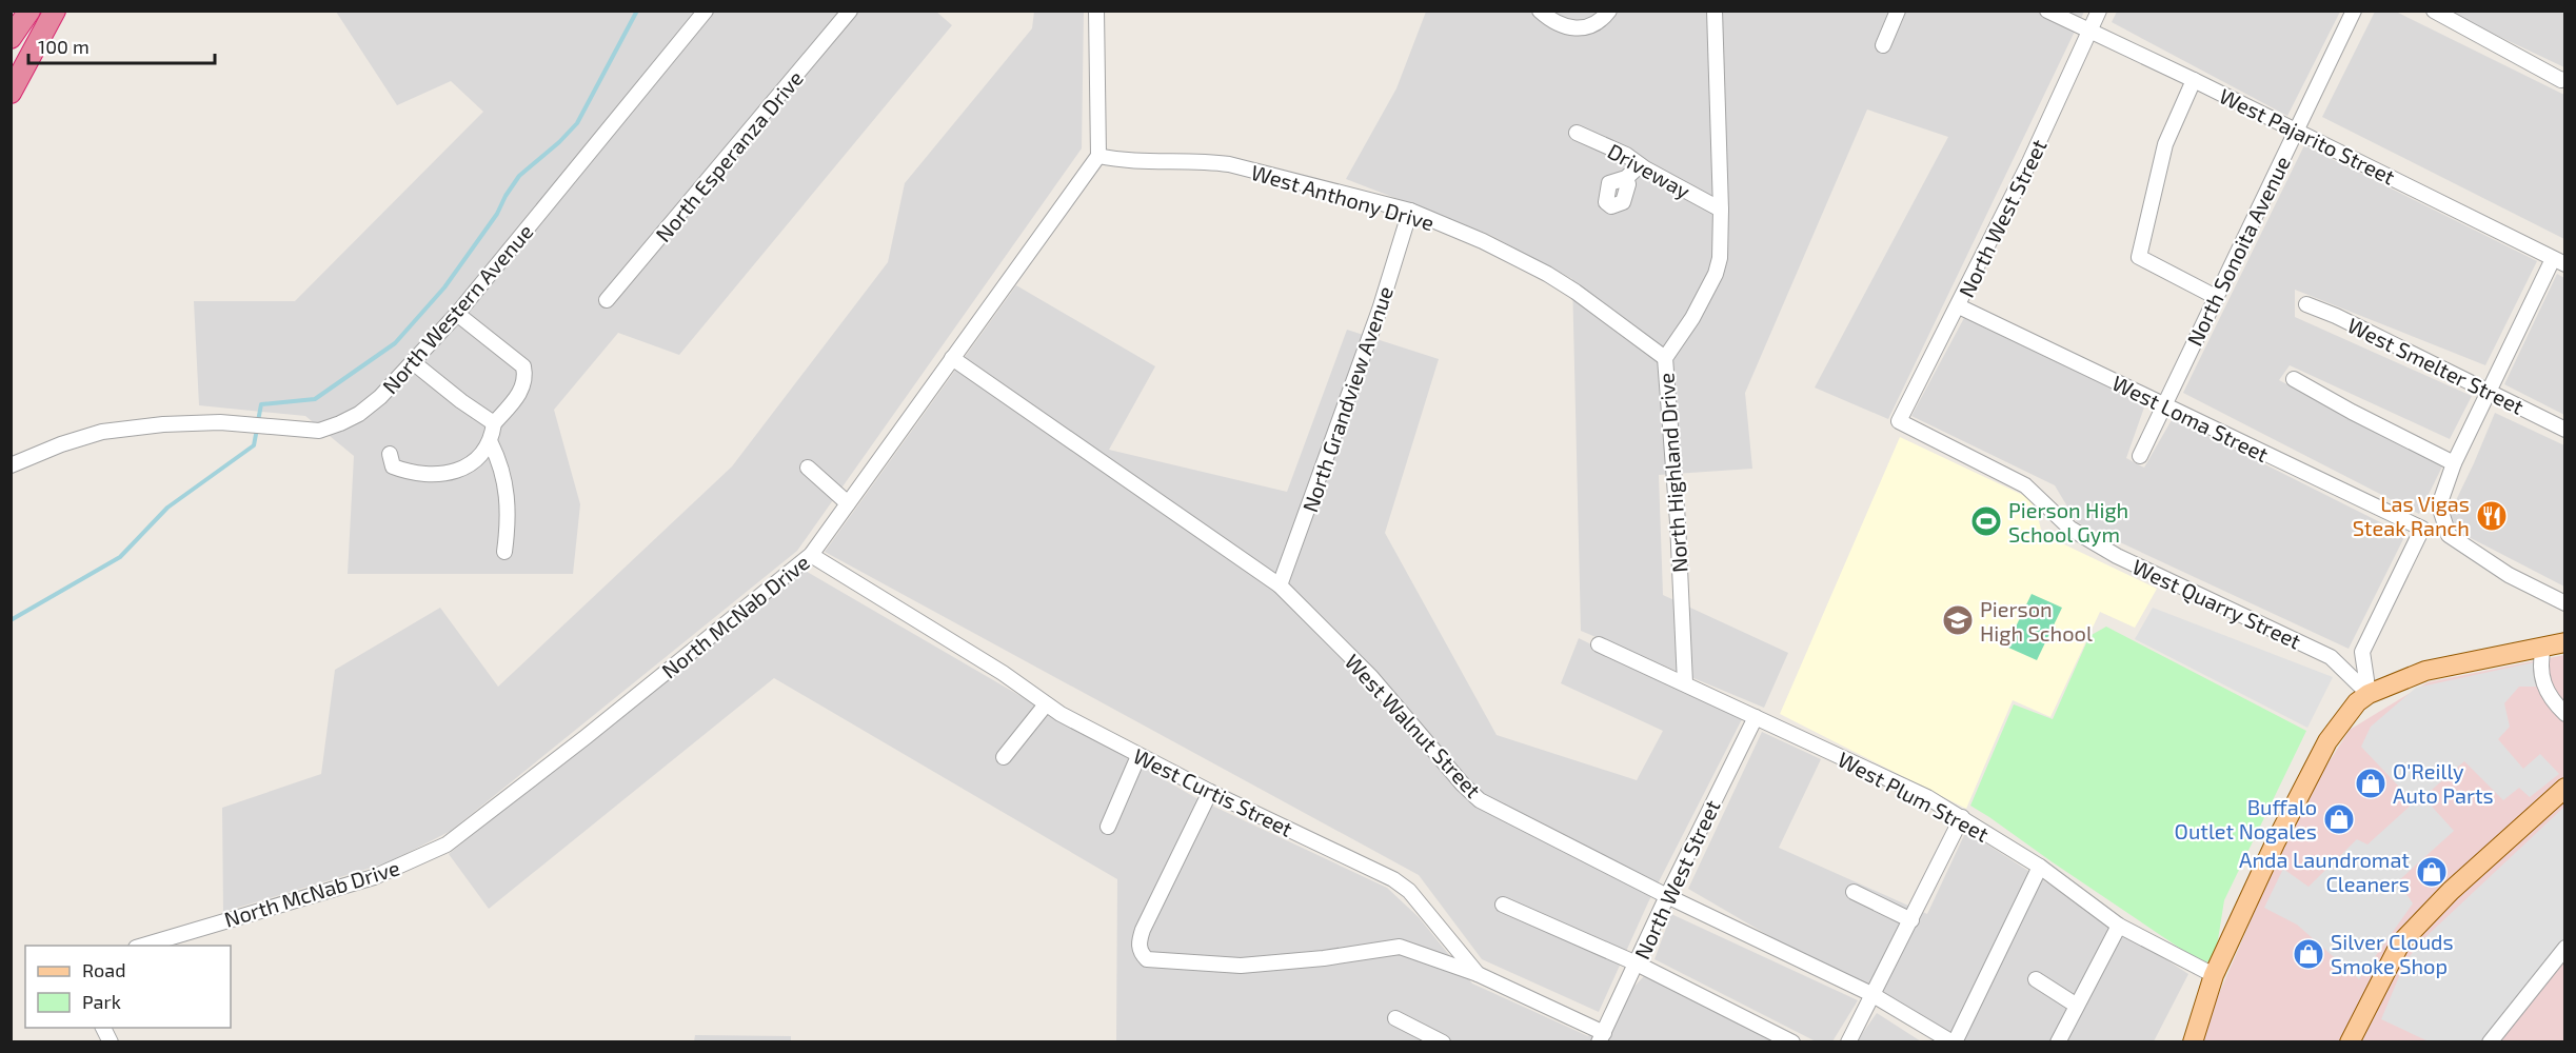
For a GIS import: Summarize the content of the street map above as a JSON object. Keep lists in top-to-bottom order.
{
  "streets": {
    "street": [
      "West Pajarito Street",
      "North Esperanza Drive",
      "Driveway",
      "West Anthony Drive",
      "North West Street",
      "North Sonoita Avenue",
      "North Western Avenue",
      "West Smelter Street",
      "North Grandview Avenue",
      "West Loma Street",
      "North Highland Drive",
      "West Quarry Street",
      "North McNab Drive",
      "West Walnut Street",
      "West Curtis Street",
      "West Plum Street"
    ]
  },
  "crossings": [
    ["West Pajarito Street", "North West Street"],
    ["West Pajarito Street", "North Sonoita Avenue"],
    ["Driveway", "North Highland Drive"],
    ["West Anthony Drive", "North Grandview Avenue"],
    ["West Anthony Drive", "North Highland Drive"],
    ["West Anthony Drive", "North McNab Drive"],
    ["North West Street", "West Loma Street"],
    ["North West Street", "West Quarry Street"],
    ["North West Street", "West Walnut Street"],
    ["North West Street", "West Curtis Street"],
    ["North West Street", "West Plum Street"],
    ["North Sonoita Avenue", "West Loma Street"],
    ["North Grandview Avenue", "West Walnut Street"],
    ["West Loma Street", "West Quarry Street"],
    ["North Highland Drive", "West Plum Street"],
    ["North McNab Drive", "West Walnut Street"],
    ["North McNab Drive", "West Curtis Street"]
  ],
  "places": {
    "restaurant": ["Las Vigas Steak Ranch"],
    "sports": ["Pierson High School Gym"],
    "school or university": ["Pierson High School"],
    "shop": [
      "O'Reilly Auto Parts",
      "Buffalo Outlet Nogales",
      "Anda Laundromat Cleaners",
      "Silver Clouds Smoke Shop"
    ]
  },
  "legend": ["Road", "Park"],
  "scale_bar": "100 m"
}
